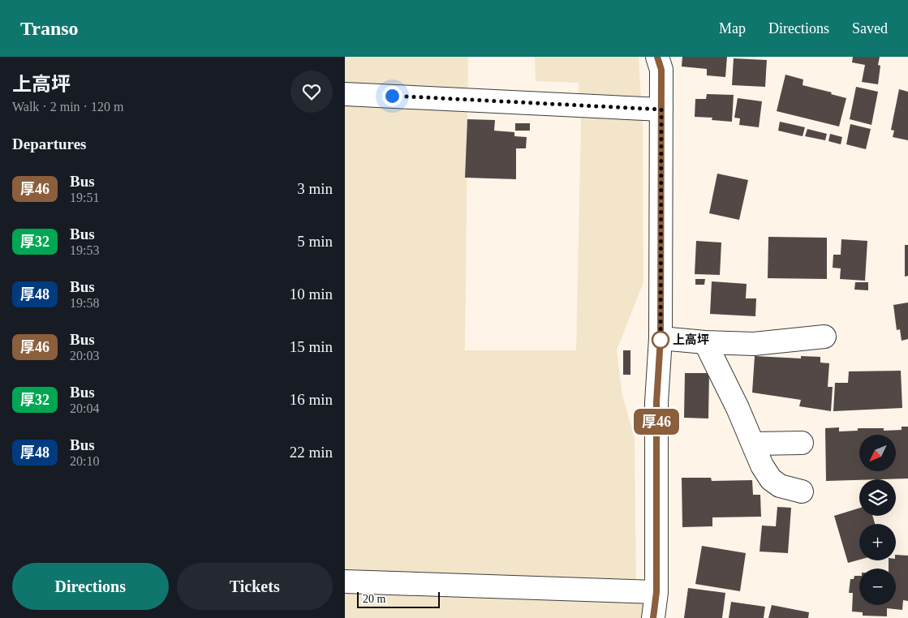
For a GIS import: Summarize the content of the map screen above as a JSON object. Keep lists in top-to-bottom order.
{
  "places": ["上高坪"],
  "lines": ["bus line 厚46"],
  "scale_bar": "20 m",
  "north": "bottom left",
  "page": {
    "header": "Transo",
    "nav": ["Map", "Directions", "Saved"],
    "heading": [
      ["上高坪", "Walk · 2 min · 120 m"],
      "Departures"
    ],
    "on_map": "厚46",
    "list": [
      {
        "mark": "厚46",
        "name": "Bus",
        "note": "19:51",
        "value": "3 min"
      },
      {
        "mark": "厚32",
        "name": "Bus",
        "note": "19:53",
        "value": "5 min"
      },
      {
        "mark": "厚48",
        "name": "Bus",
        "note": "19:58",
        "value": "10 min"
      },
      {
        "mark": "厚46",
        "name": "Bus",
        "note": "20:03",
        "value": "15 min"
      },
      {
        "mark": "厚32",
        "name": "Bus",
        "note": "20:04",
        "value": "16 min"
      },
      {
        "mark": "厚48",
        "name": "Bus",
        "note": "20:10",
        "value": "22 min"
      }
    ],
    "map_buttons": ["+", "−"],
    "buttons": ["Directions", "Tickets"],
    "scale": "20 m"
  }
}
